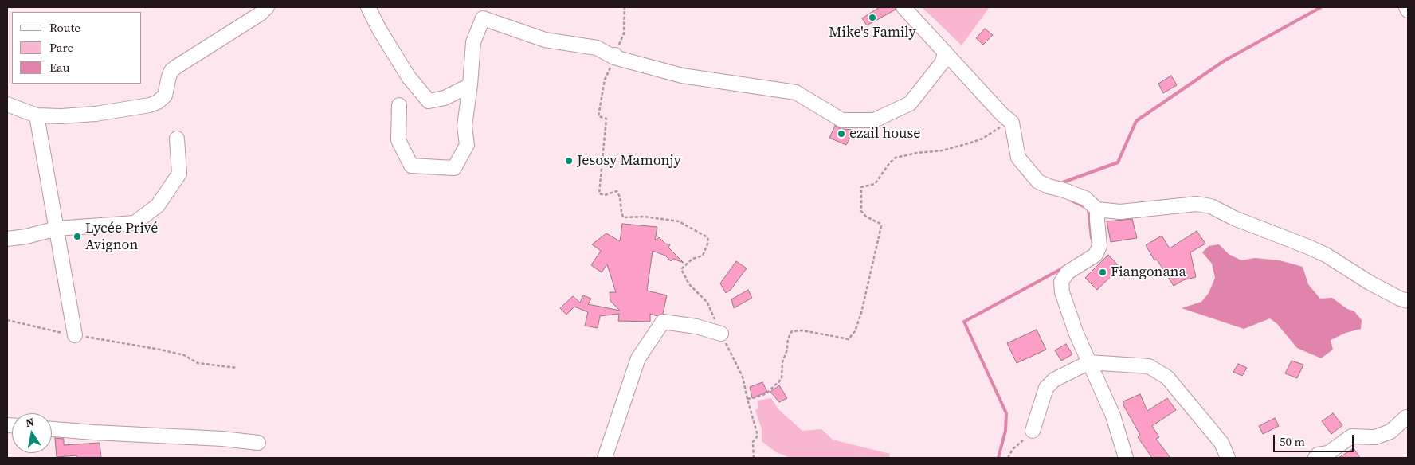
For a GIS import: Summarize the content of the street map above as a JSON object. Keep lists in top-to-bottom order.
{
  "places": [
    "Mike's Family",
    "ezail house",
    "Jesosy Mamonjy",
    "Lycée Privé Avignon",
    "Fiangonana"
  ],
  "legend": ["Route", "Parc", "Eau"],
  "scale_bar": "50 m",
  "north": "top"
}
